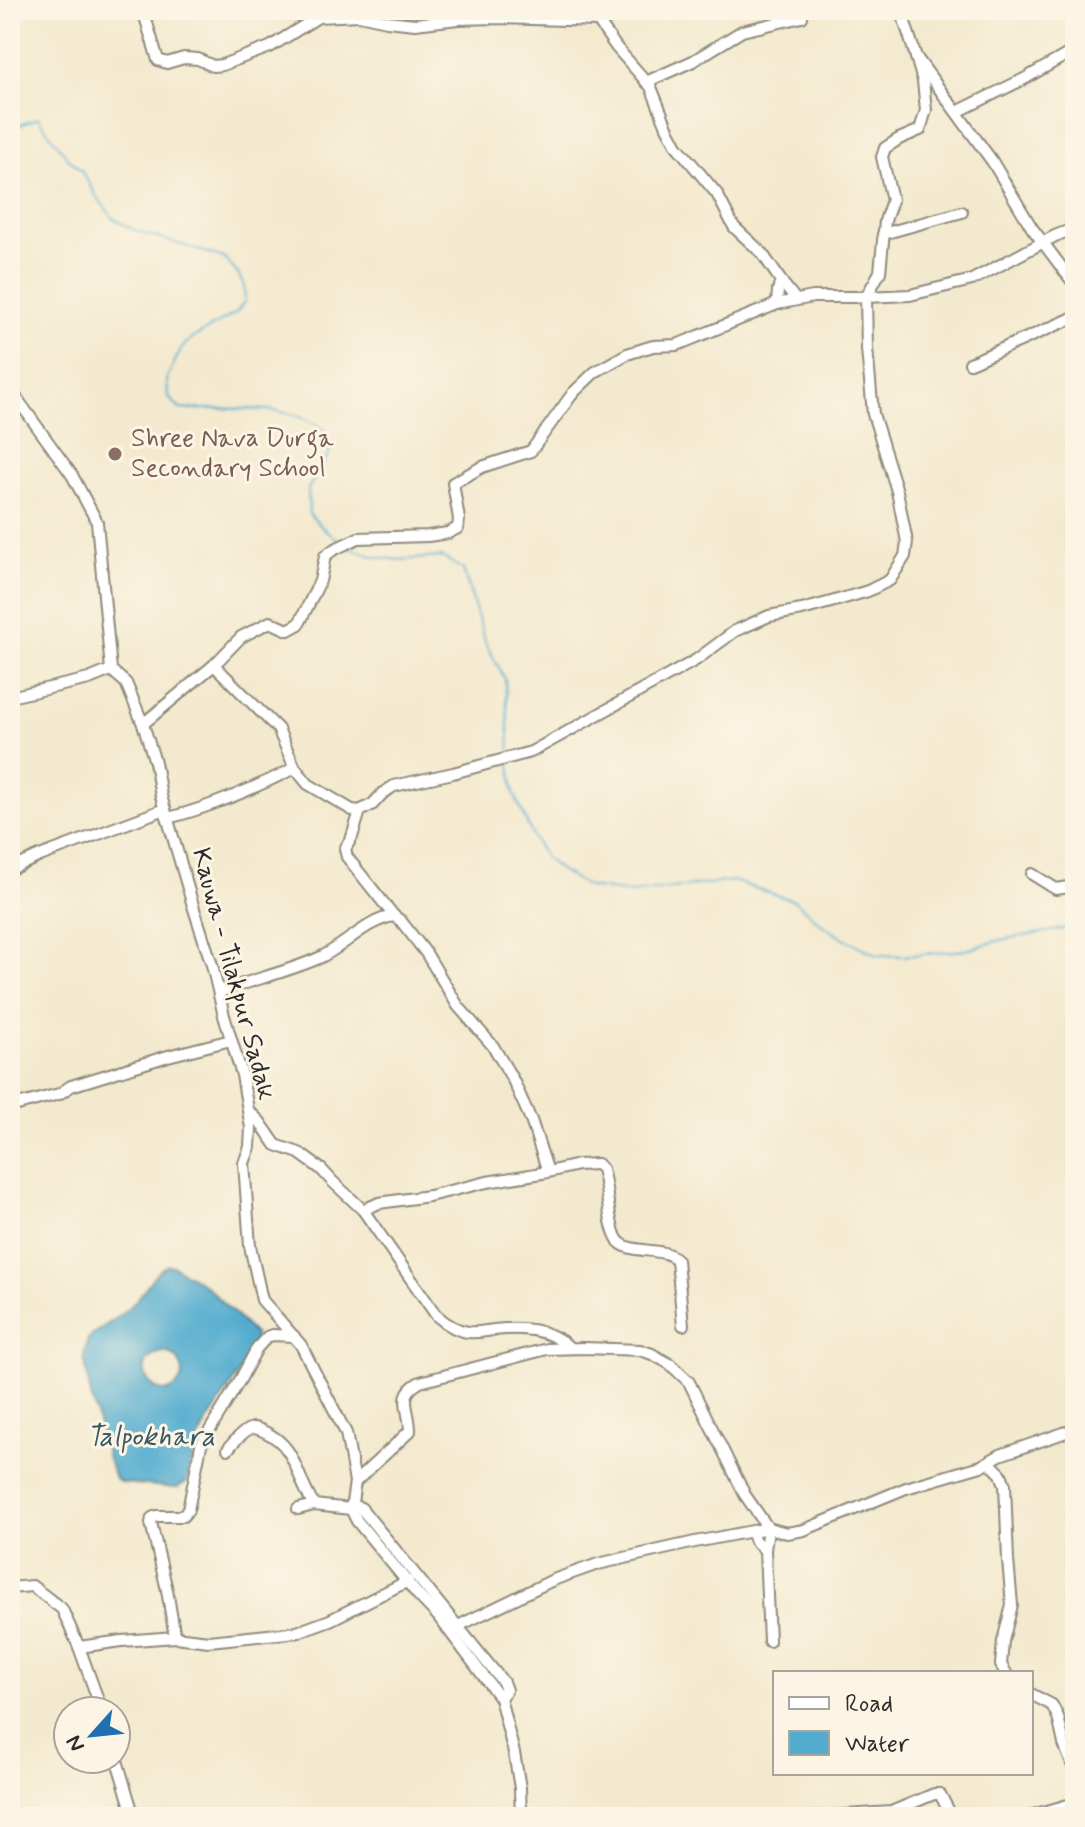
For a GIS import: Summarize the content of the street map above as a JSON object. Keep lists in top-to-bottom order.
{
  "streets": {
    "street": ["Kauwa - Tilakpur Sadak"]
  },
  "water": ["Talpokhara"],
  "places": ["Shree Nava Durga Secondary School"],
  "legend": ["Road", "Water"],
  "north": "bottom left"
}
